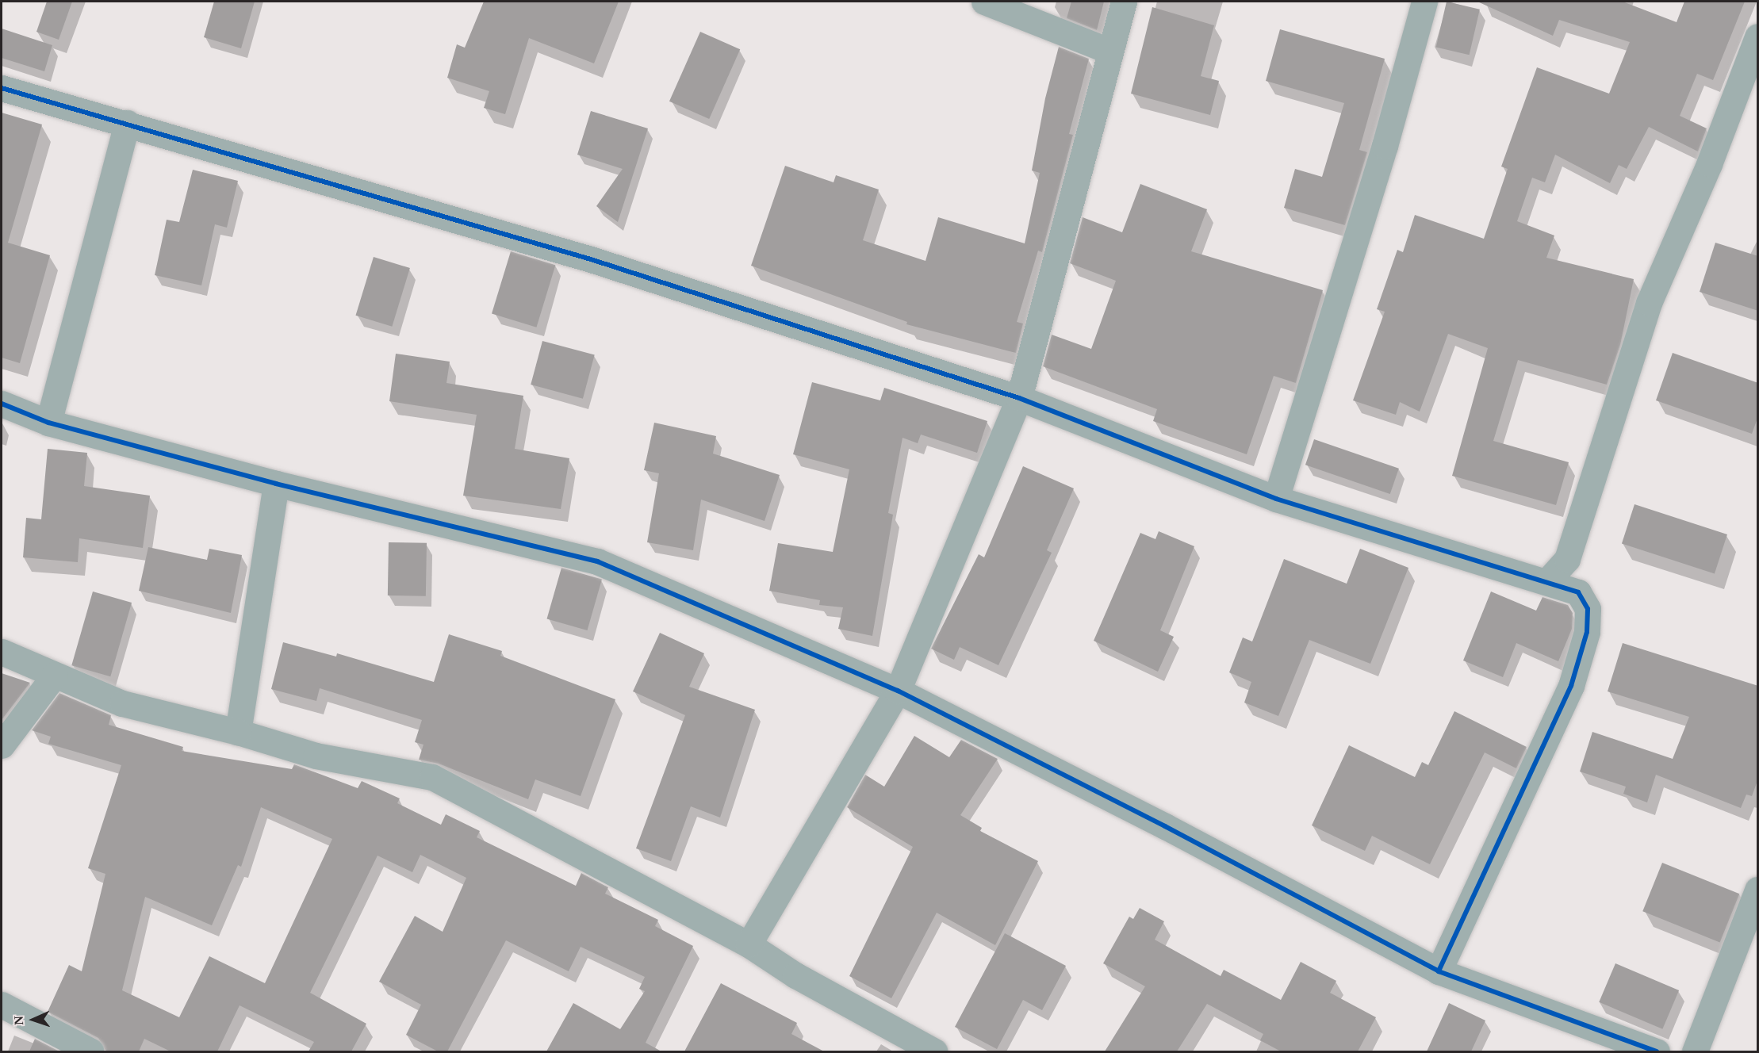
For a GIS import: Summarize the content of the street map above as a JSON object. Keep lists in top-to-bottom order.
{
  "north": "left"
}
